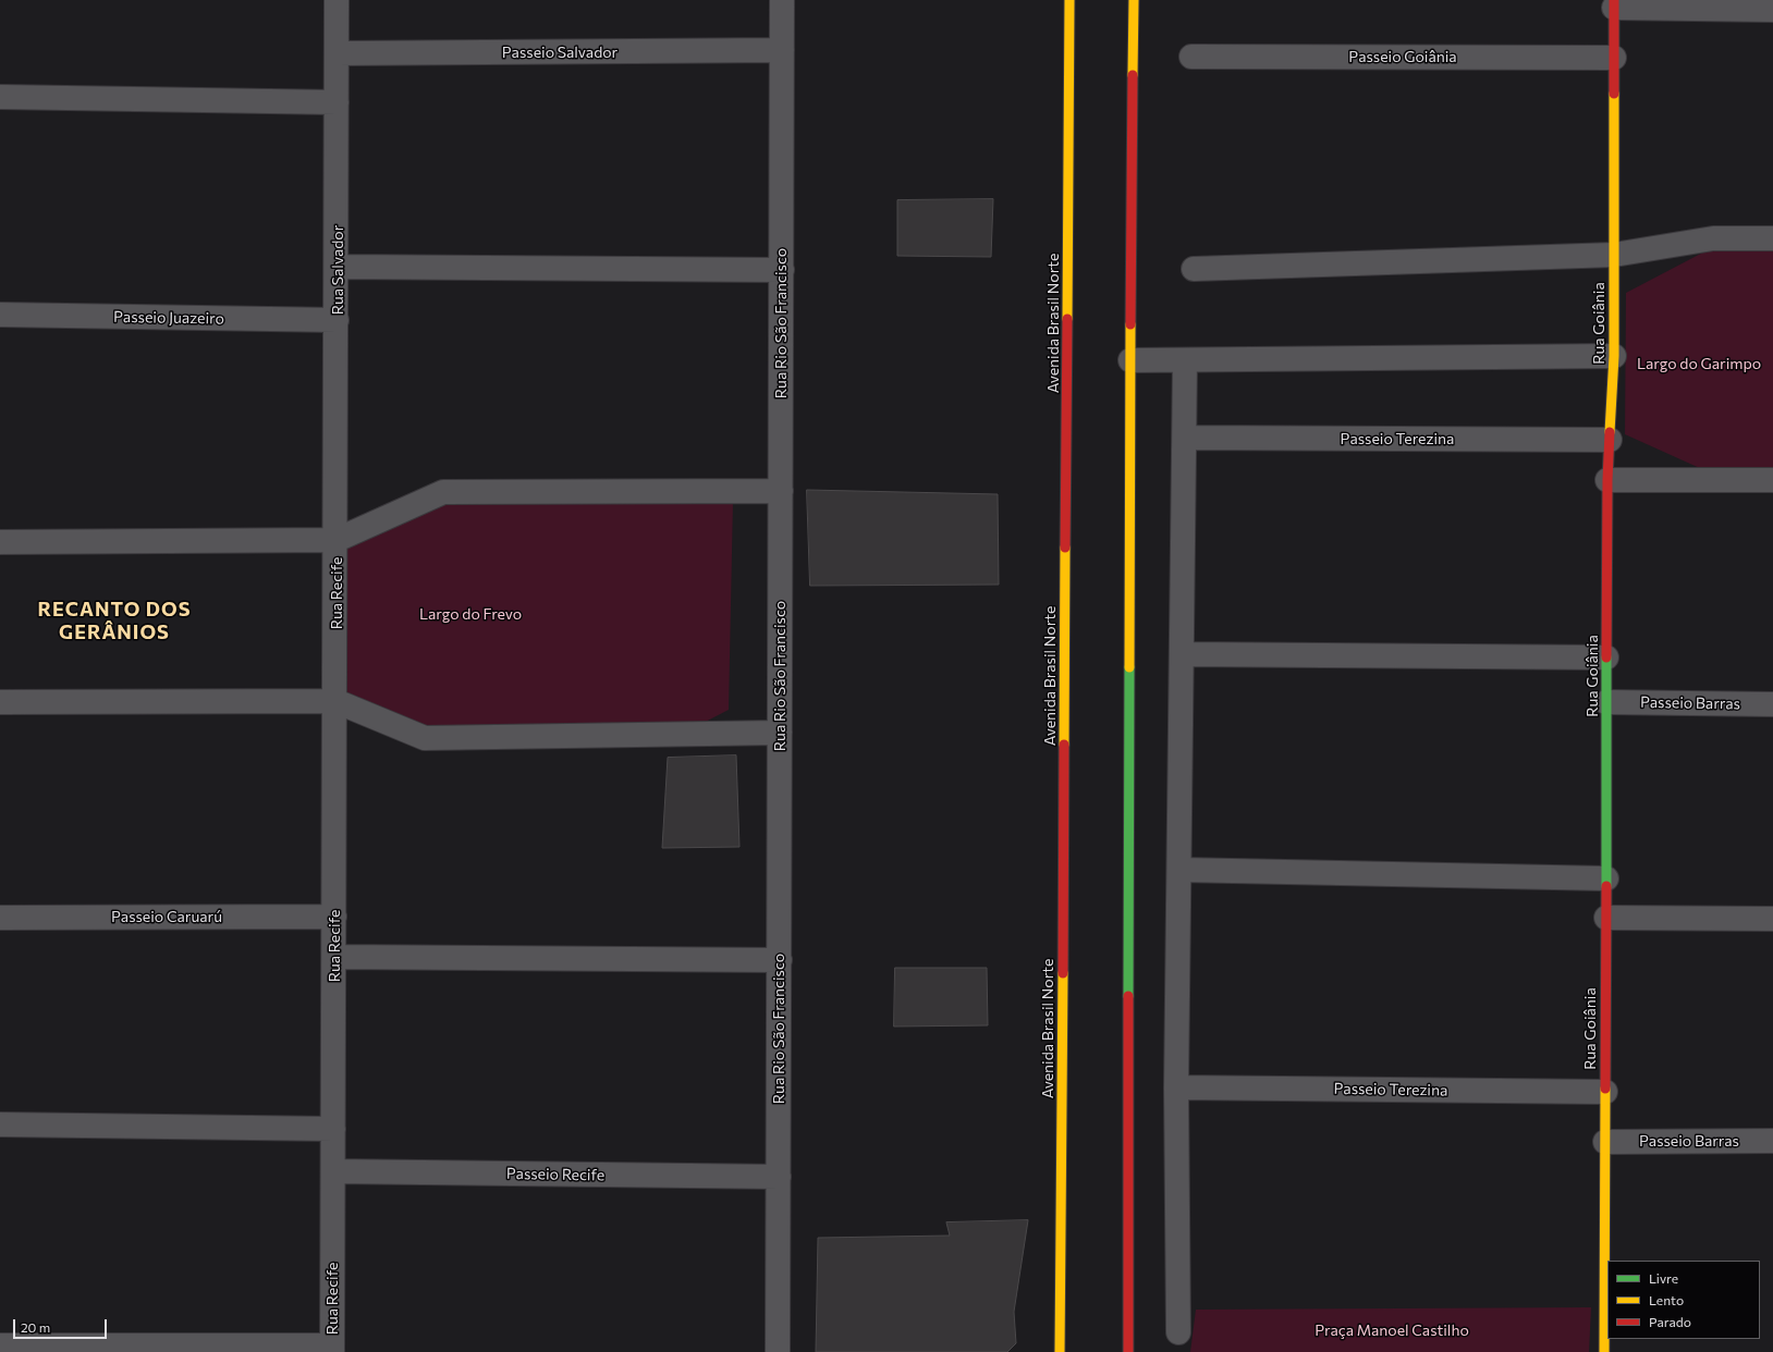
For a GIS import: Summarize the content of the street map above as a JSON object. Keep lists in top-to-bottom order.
{
  "streets": {
    "main road": ["Avenida Brasil Norte", "Rua Goiânia"],
    "street": [
      "Passeio Salvador",
      "Passeio Goiânia",
      "Rua Salvador",
      "Passeio Juazeiro",
      "Rua Rio São Francisco",
      "Passeio Terezina",
      "Rua Recife",
      "Passeio Barras",
      "Passeio Caruarú",
      "Passeio Recife"
    ]
  },
  "crossings": [
    ["Passeio Salvador", "Rua Salvador"],
    ["Passeio Salvador", "Rua Rio São Francisco"],
    ["Passeio Goiânia", "Rua Goiânia"],
    ["Rua Salvador", "Passeio Juazeiro"],
    ["Rua Salvador", "Rua Recife"],
    ["Rua Rio São Francisco", "Passeio Recife"],
    ["Rua Goiânia", "Passeio Terezina"],
    ["Rua Goiânia", "Passeio Barras"],
    ["Rua Recife", "Passeio Caruarú"],
    ["Rua Recife", "Passeio Recife"]
  ],
  "districts": ["RECANTO DOS GERÂNIOS"],
  "parks": ["Largo do Garimpo", "Largo do Frevo", "Praça Manoel Castilho"],
  "legend": ["Livre", "Lento", "Parado"],
  "scale_bar": "20 m"
}
